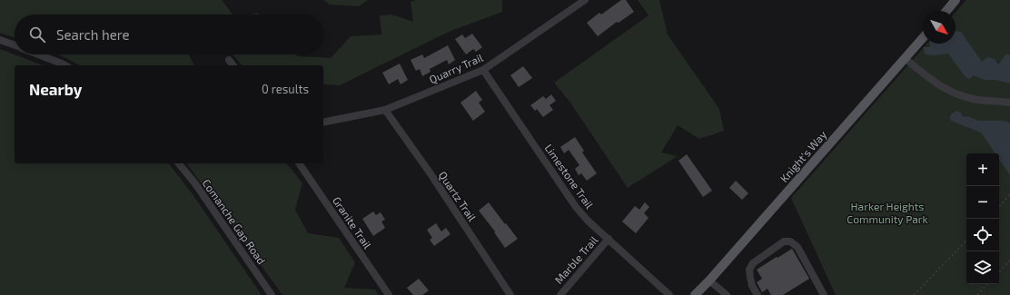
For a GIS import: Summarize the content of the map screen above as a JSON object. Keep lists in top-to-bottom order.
{
  "streets": {
    "main road": ["Knight's Way"],
    "street": [
      "Quarry Trail",
      "Limestone Trail",
      "Quartz Trail",
      "Comanche Gap Road",
      "Granite Trail",
      "Marble Trail"
    ]
  },
  "crossings": [
    ["Quarry Trail", "Limestone Trail"],
    ["Quarry Trail", "Quartz Trail"],
    ["Limestone Trail", "Marble Trail"]
  ],
  "parks": ["Harker Heights Community Park"],
  "north": "bottom right",
  "page": {
    "search": "Search here",
    "heading": ["Nearby", "0 results"],
    "map_buttons": ["+", "−"]
  }
}
